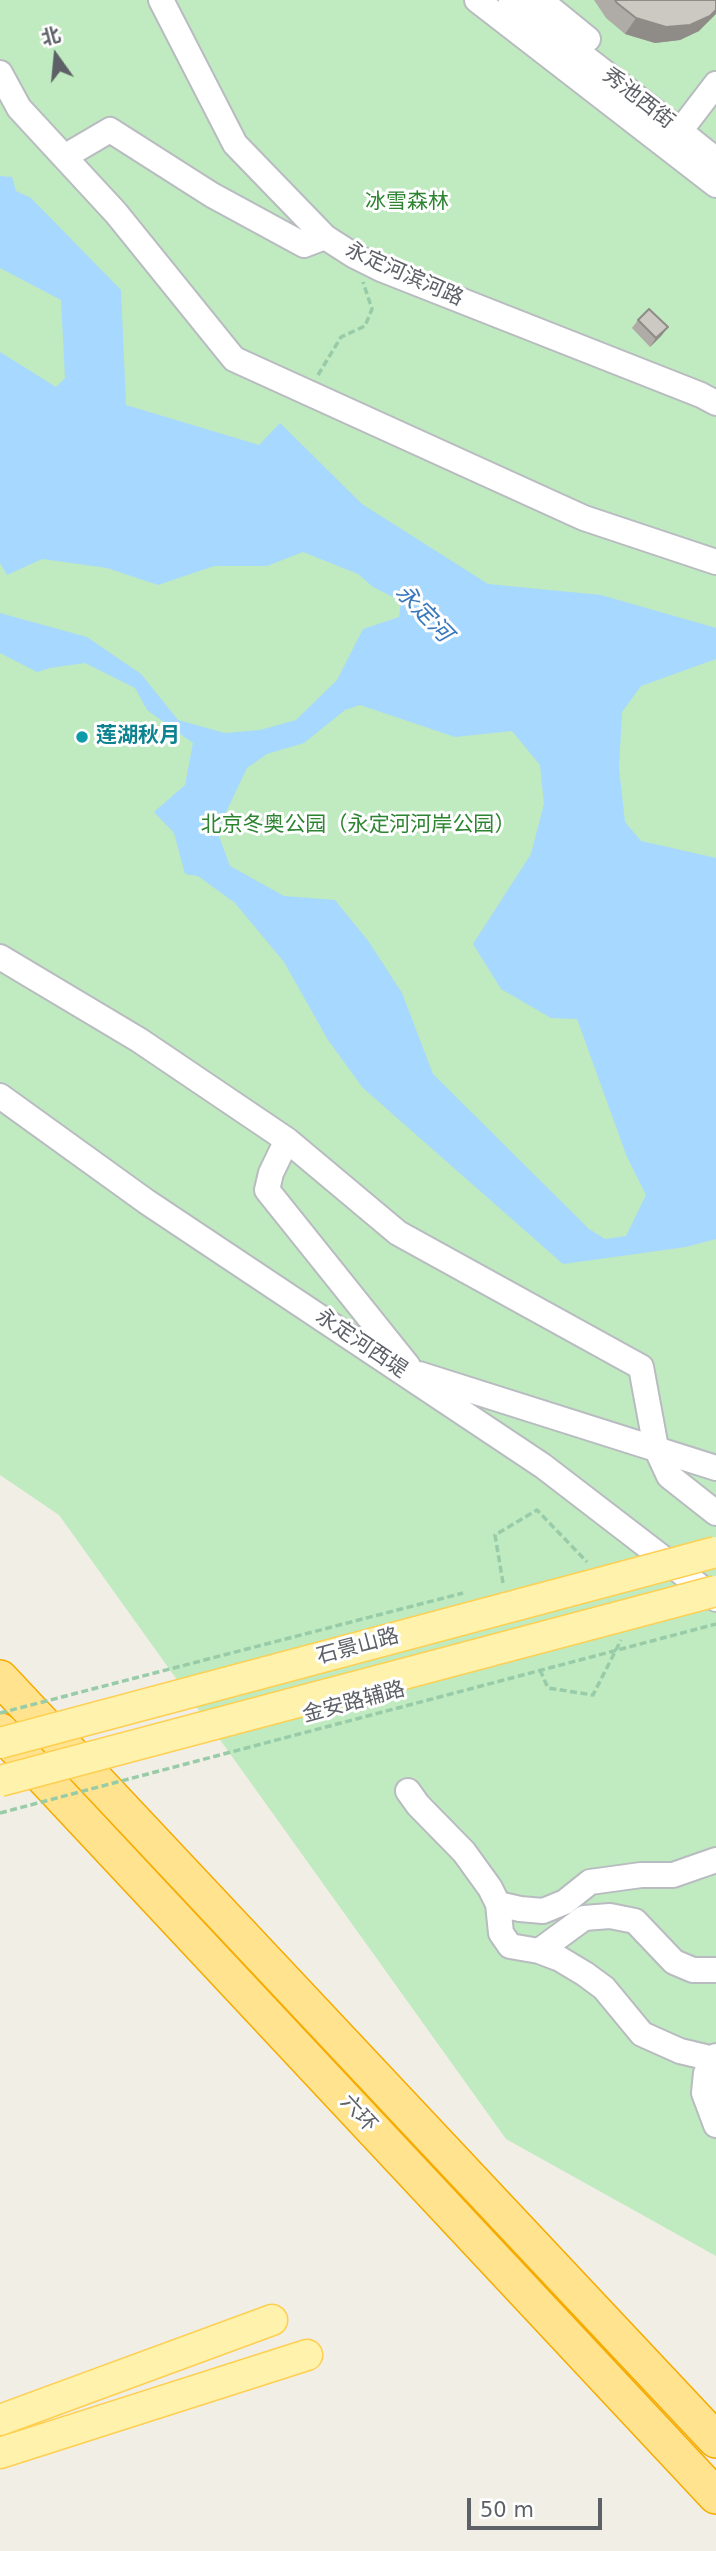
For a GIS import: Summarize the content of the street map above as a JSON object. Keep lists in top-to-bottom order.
{
  "streets": {
    "highway": ["六环"],
    "main road": ["石景山路"],
    "street": ["秀池西街", "永定河滨河路", "永定河西堤"],
    "path": ["金安路辅路"]
  },
  "water": ["永定河"],
  "parks": ["冰雪森林", "北京冬奥公园（永定河河岸公园）"],
  "places": ["莲湖秋月"],
  "scale_bar": "50 m",
  "north": "top"
}
